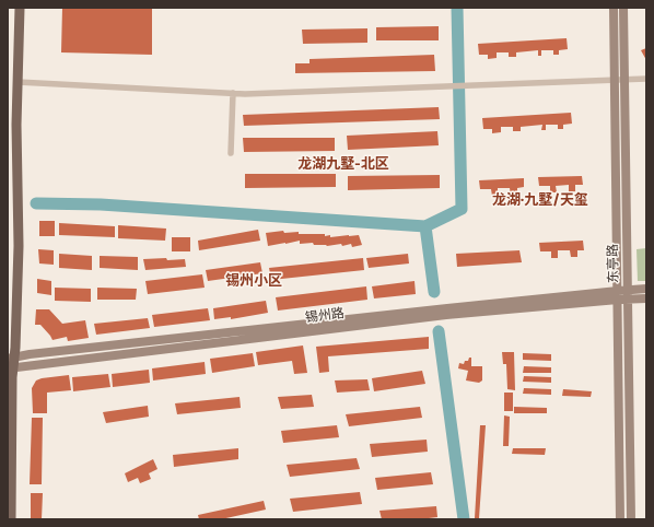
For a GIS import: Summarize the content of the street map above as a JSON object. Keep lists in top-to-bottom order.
{
  "streets": {
    "main road": ["东亭路", "锡州路"]
  },
  "crossings": [
    ["东亭路", "锡州路"]
  ],
  "districts": ["龙湖九墅-北区", "龙湖·九墅/天玺", "锡州小区"]
}
